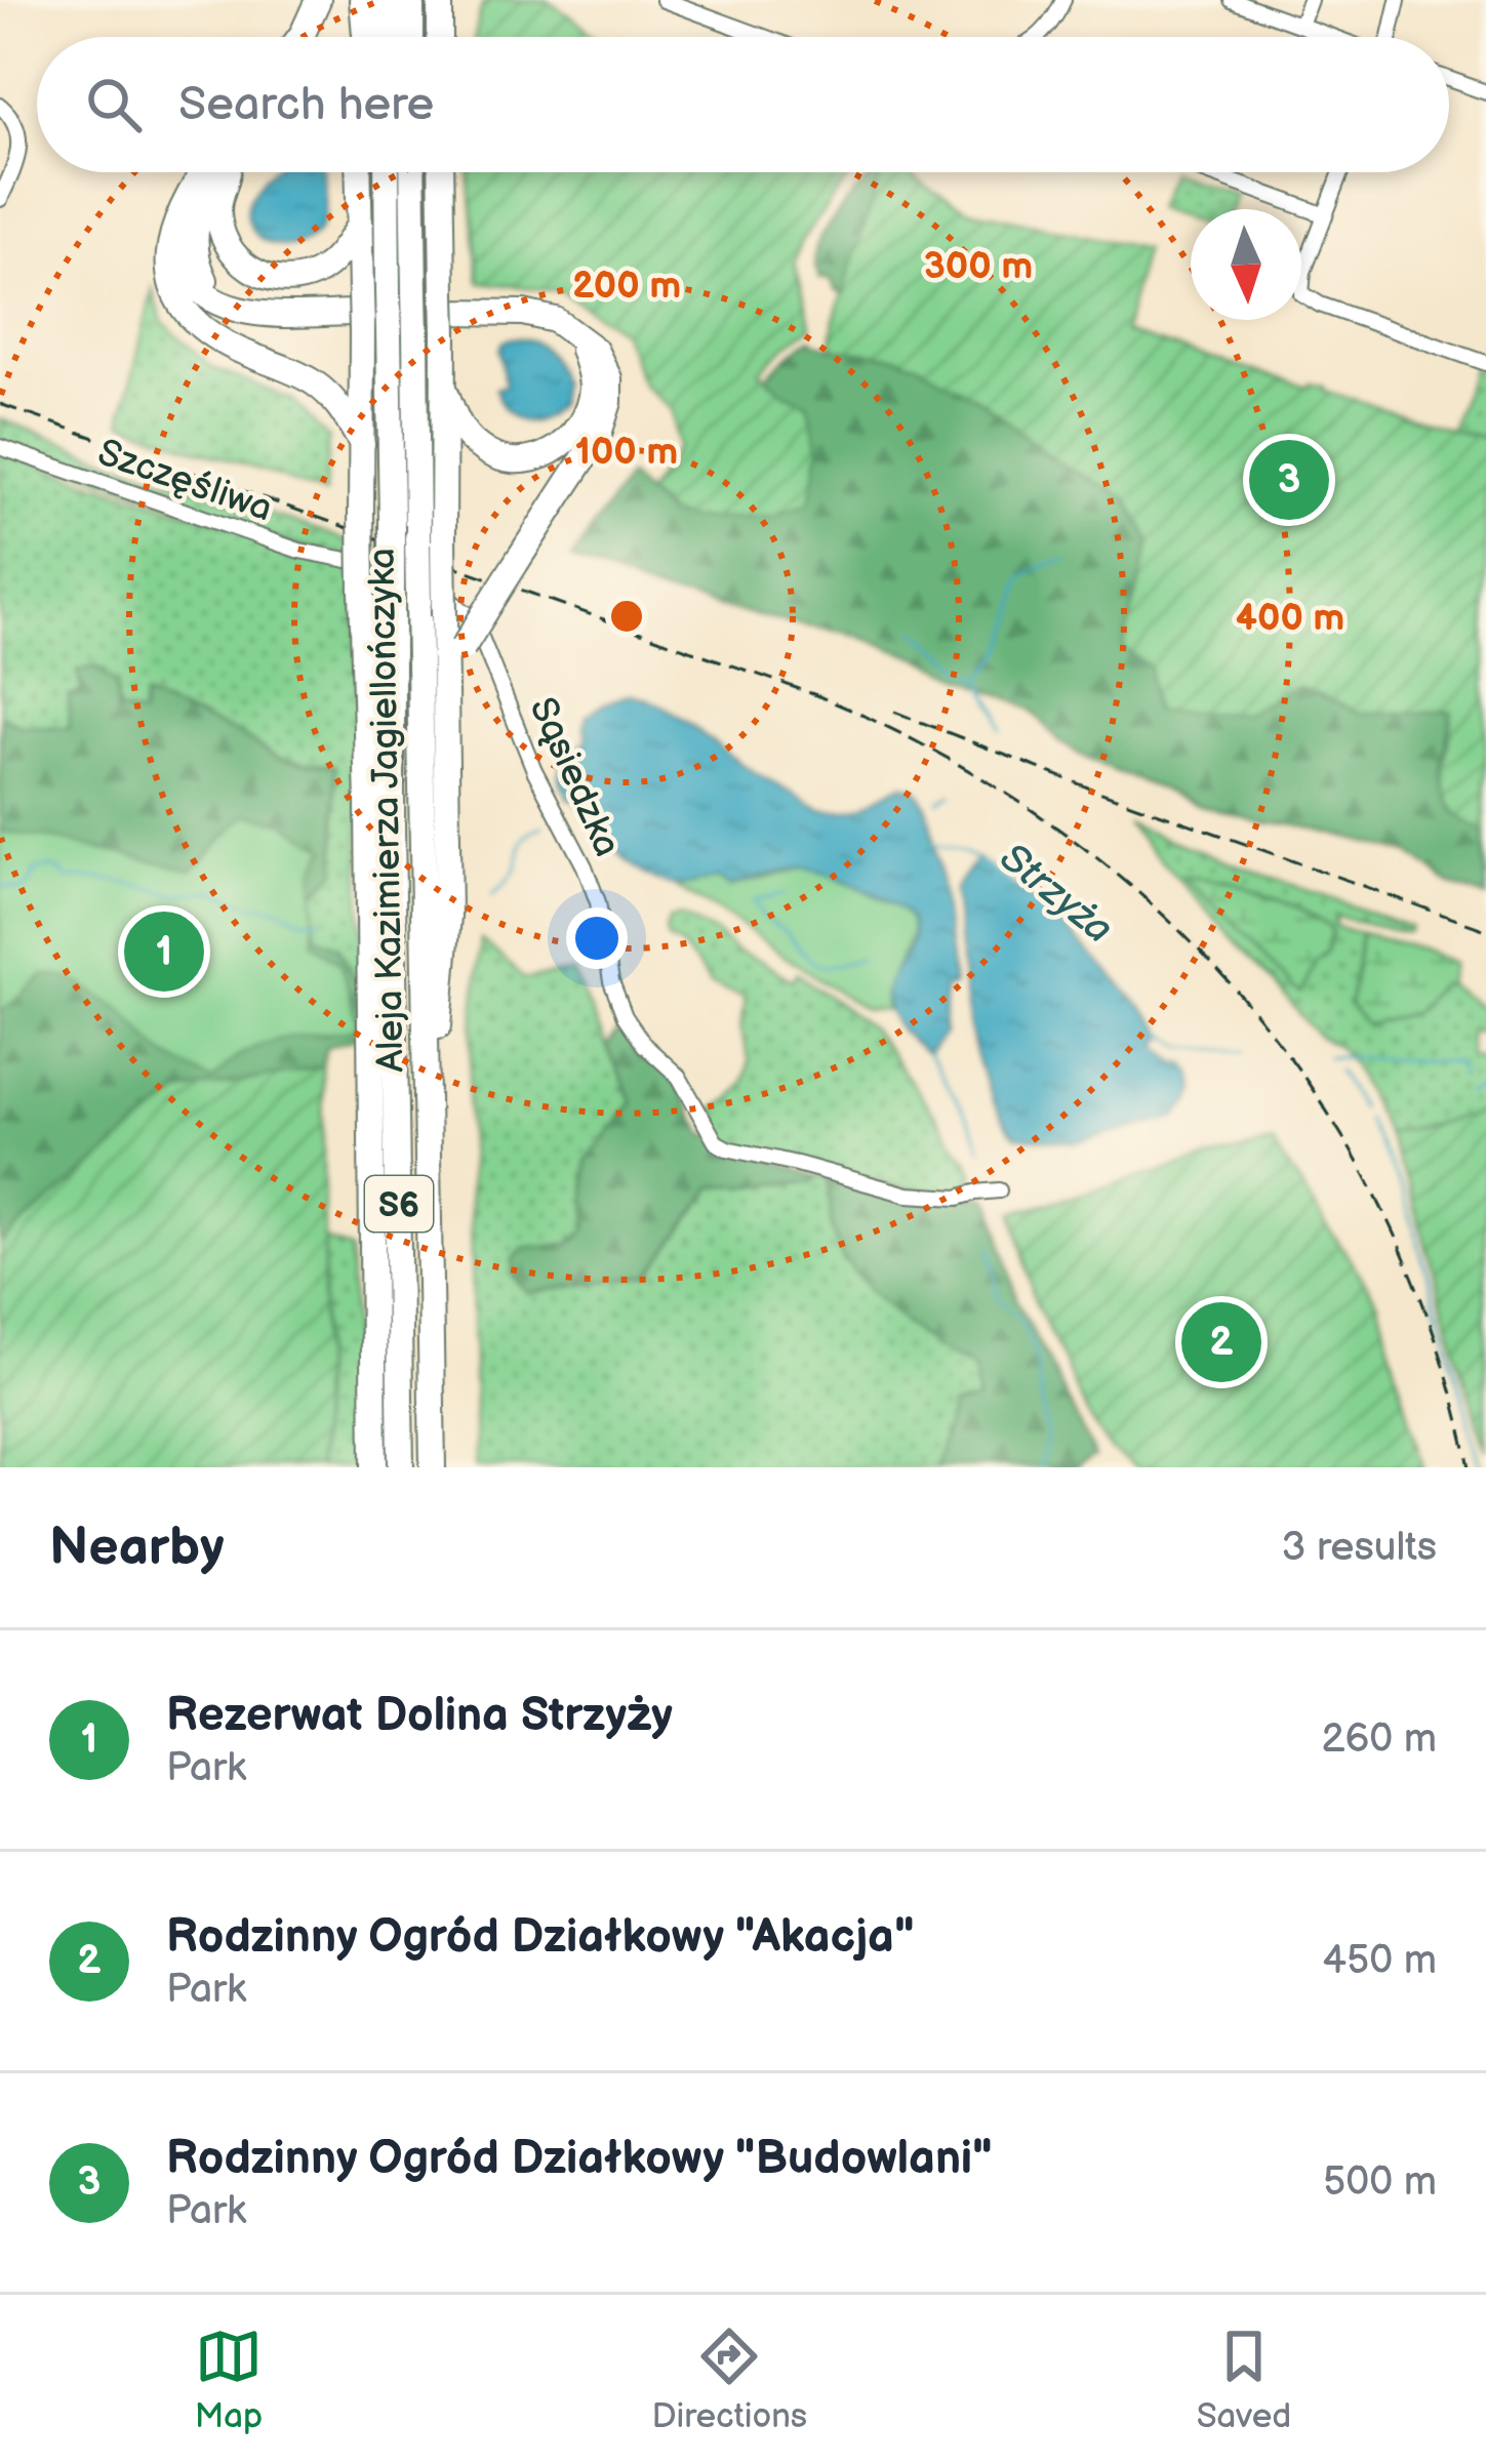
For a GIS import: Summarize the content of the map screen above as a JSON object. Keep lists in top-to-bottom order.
{
  "streets": {
    "highway": ["Aleja Kazimierza Jagiellończyka", "S6"],
    "street": ["Szczęśliwa", "Sąsiedzka"]
  },
  "crossings": [
    ["Szczęśliwa", "Sąsiedzka"]
  ],
  "water": ["Strzyża"],
  "north": "bottom",
  "page": {
    "search": "Search here",
    "pins": ["3", "1", "2"],
    "heading": ["Nearby", "3 results"],
    "list": [
      {
        "mark": "1",
        "name": "Rezerwat Dolina Strzyży",
        "note": "Park",
        "value": "260 m"
      },
      {
        "mark": "2",
        "name": "Rodzinny Ogród Działkowy \"Akacja\"",
        "note": "Park",
        "value": "450 m"
      },
      {
        "mark": "3",
        "name": "Rodzinny Ogród Działkowy \"Budowlani\"",
        "note": "Park",
        "value": "500 m"
      }
    ],
    "nav": ["Map", "Directions", "Saved"]
  },
  "rings": [
    "300 m",
    "200 m",
    "100 m",
    "400 m"
  ]
}
